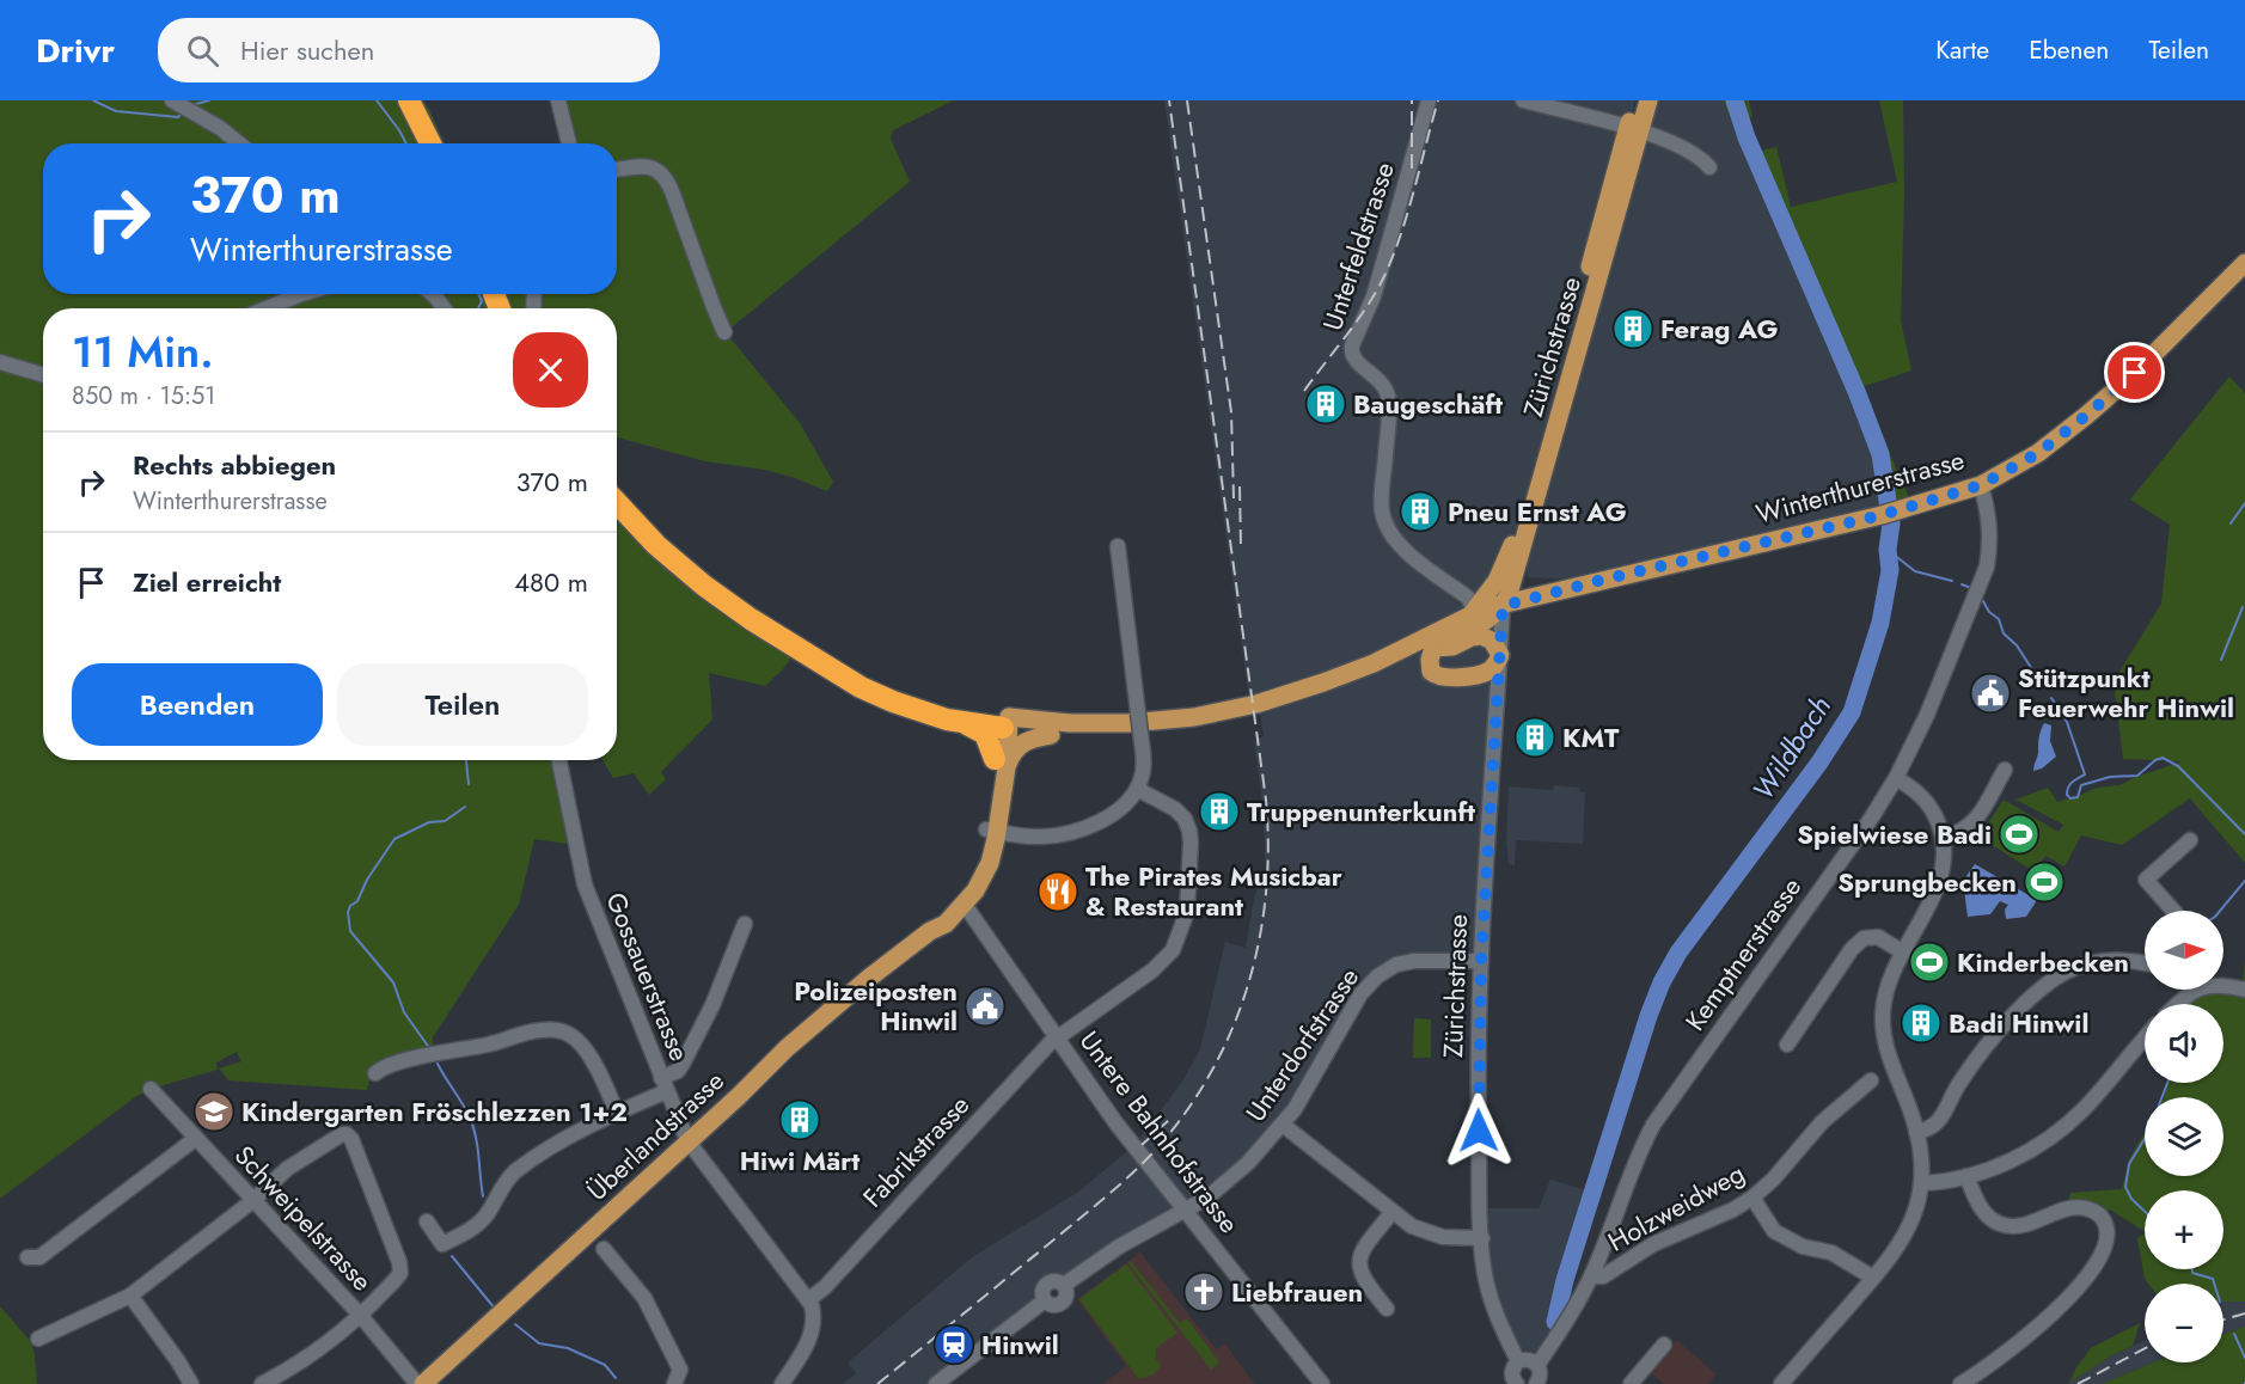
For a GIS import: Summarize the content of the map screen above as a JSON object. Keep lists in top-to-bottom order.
{
  "streets": {
    "main road": ["Zürichstrasse", "Winterthurerstrasse", "Überlandstrasse"],
    "street": [
      "Unterfeldstrasse",
      "Kemptnerstrasse",
      "Gossauerstrasse",
      "Unterdorfstrasse",
      "Untere Bahnhofstrasse",
      "Fabrikstrasse",
      "Holzweidweg",
      "Schweipelstrasse"
    ]
  },
  "crossings": [
    ["Unterfeldstrasse", "Winterthurerstrasse"],
    ["Zürichstrasse", "Winterthurerstrasse"],
    ["Zürichstrasse", "Unterdorfstrasse"],
    ["Winterthurerstrasse", "Kemptnerstrasse"],
    ["Winterthurerstrasse", "Überlandstrasse"],
    ["Kemptnerstrasse", "Holzweidweg"],
    ["Gossauerstrasse", "Überlandstrasse"],
    ["Gossauerstrasse", "Fabrikstrasse"],
    ["Unterdorfstrasse", "Untere Bahnhofstrasse"],
    ["Untere Bahnhofstrasse", "Überlandstrasse"],
    ["Untere Bahnhofstrasse", "Fabrikstrasse"]
  ],
  "water": ["Wildbach"],
  "places": {
    "building": [
      "Ferag AG",
      "Baugeschäft",
      "Pneu Ernst AG",
      "KMT",
      "Truppenunterkunft",
      "Badi Hinwil",
      "Hiwi Märt"
    ],
    "public building": ["Stützpunkt Feuerwehr Hinwil", "Polizeiposten Hinwil"],
    "sports": ["Spielwiese Badi", "Sprungbecken", "Kinderbecken"],
    "restaurant": ["The Pirates Musicbar & Restaurant"],
    "school or university": ["Kindergarten Fröschlezzen 1+2"],
    "church": ["Liebfrauen"],
    "station": ["Hinwil"]
  },
  "north": "right",
  "page": {
    "header": "Drivr",
    "search": "Hier suchen",
    "nav": ["Karte", "Ebenen", "Teilen"],
    "turn": ["370 m", "Winterthurerstrasse"],
    "heading": ["11 Min.", "850 m · 15:51"],
    "list": [
      {
        "name": "Rechts abbiegen",
        "note": "Winterthurerstrasse",
        "value": "370 m"
      },
      {
        "name": "Ziel erreicht",
        "value": "480 m"
      }
    ],
    "buttons": ["Beenden", "Teilen"],
    "map_buttons": ["+", "−"]
  }
}
